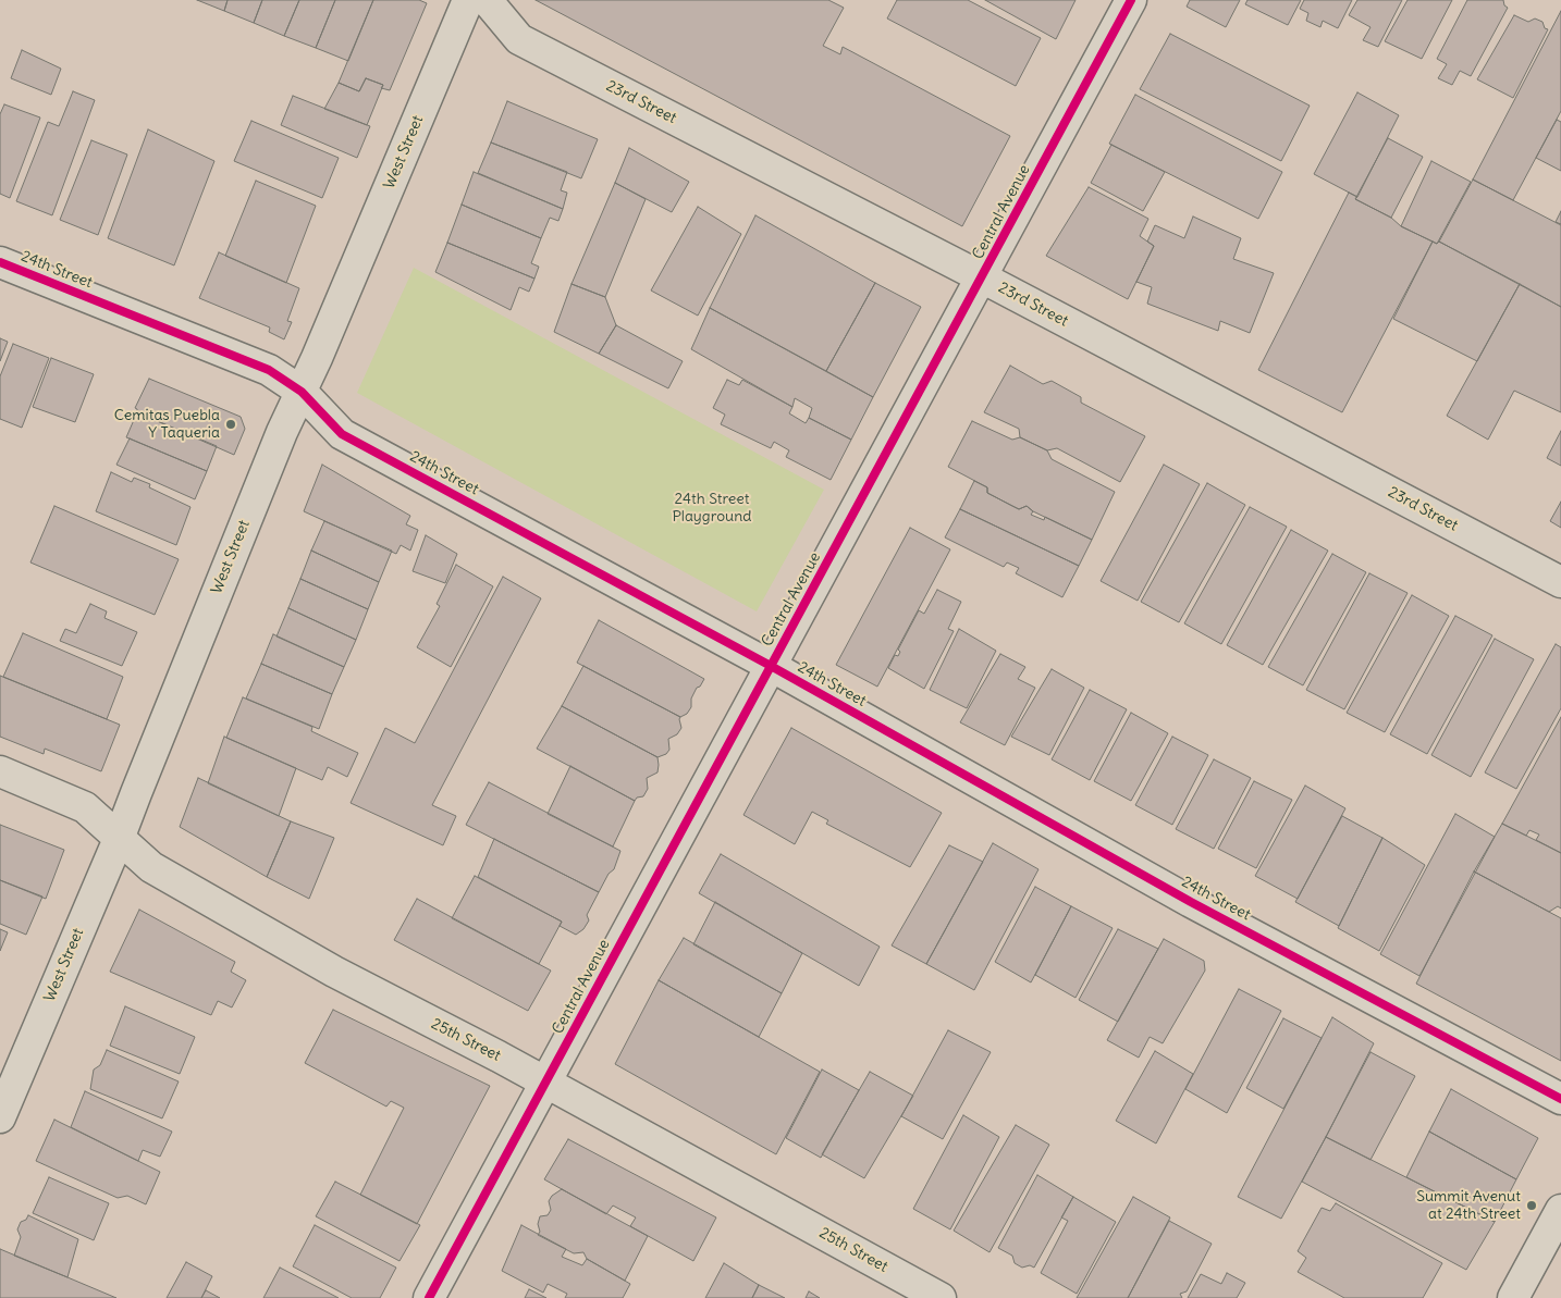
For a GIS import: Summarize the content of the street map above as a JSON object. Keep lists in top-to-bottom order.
{
  "streets": {
    "street": [
      "23rd Street",
      "West Street",
      "Central Avenue",
      "24th Street",
      "25th Street"
    ]
  },
  "crossings": [
    ["23rd Street", "Central Avenue"],
    ["West Street", "24th Street"],
    ["West Street", "25th Street"],
    ["Central Avenue", "24th Street"],
    ["Central Avenue", "25th Street"]
  ],
  "parks": ["24th Street Playground"],
  "places": ["Cemitas Puebla Y Taqueria", "Summit Avenut at 24th Street"]
}
